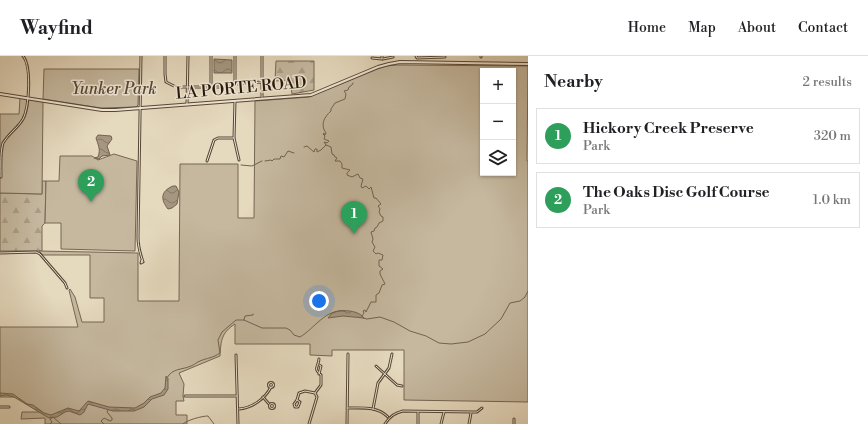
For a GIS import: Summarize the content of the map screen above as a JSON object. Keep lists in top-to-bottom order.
{
  "streets": {
    "street": ["LA PORTE ROAD"]
  },
  "parks": ["Yunker Park"],
  "page": {
    "header": "Wayfind",
    "nav": [
      "Home",
      "Map",
      "About",
      "Contact"
    ],
    "heading": ["Nearby", "2 results"],
    "map_buttons": ["+", "−"],
    "list": [
      {
        "mark": "1",
        "name": "Hickory Creek Preserve",
        "note": "Park",
        "value": "320 m"
      },
      {
        "mark": "2",
        "name": "The Oaks Disc Golf Course",
        "note": "Park",
        "value": "1.0 km"
      }
    ],
    "pins": ["2", "1"]
  }
}
